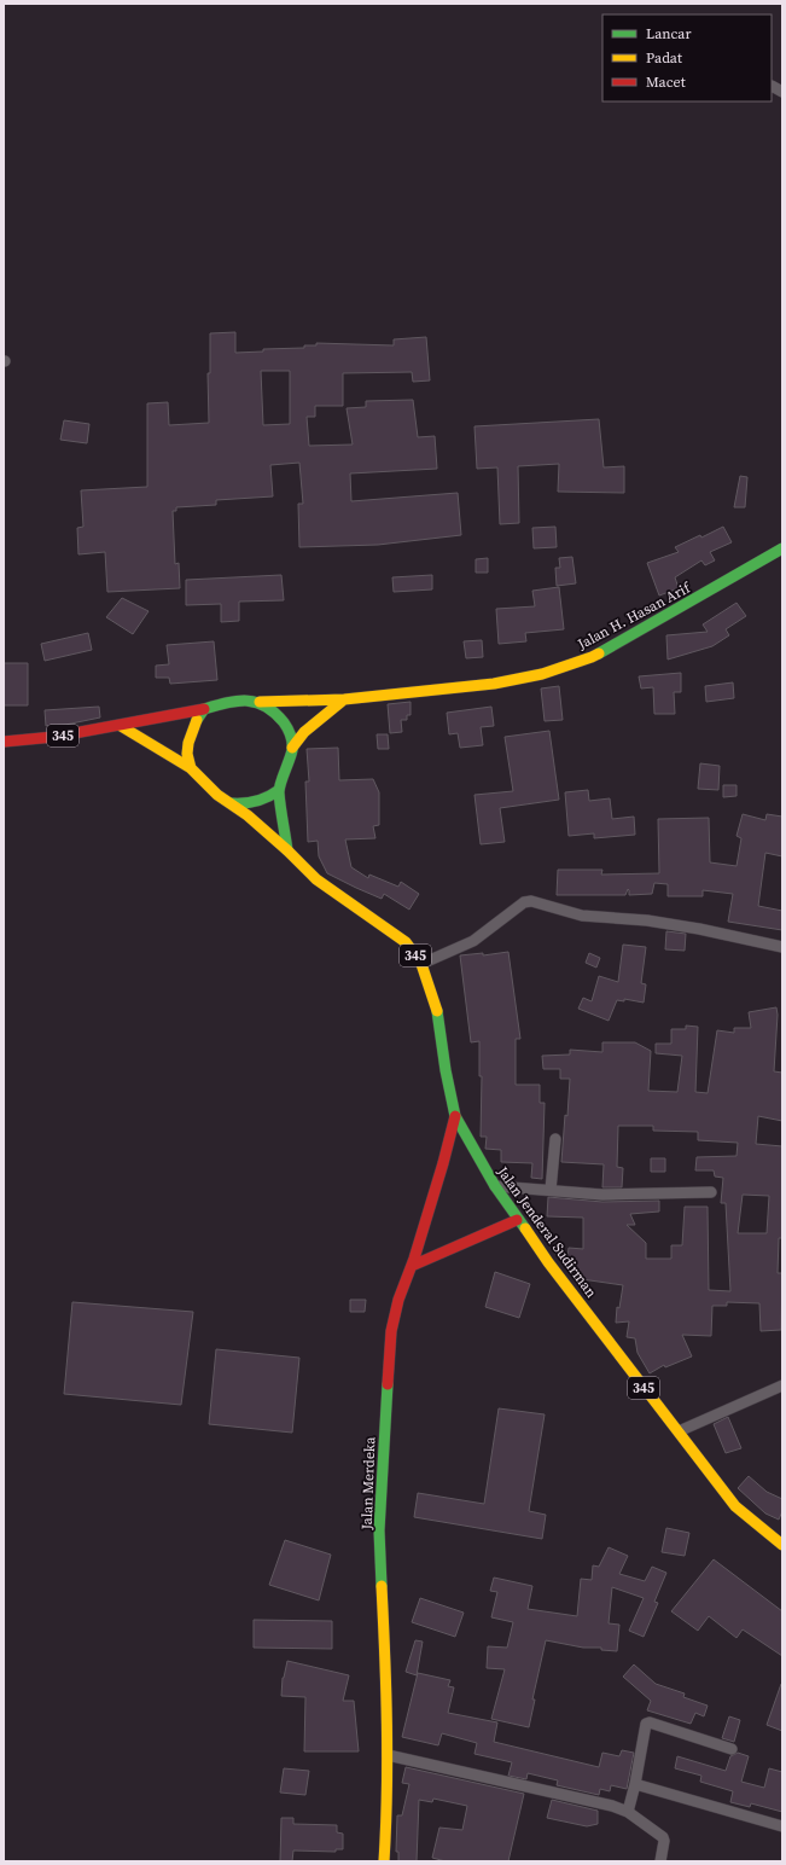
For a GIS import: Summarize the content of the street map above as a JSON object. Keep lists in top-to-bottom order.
{
  "streets": {
    "main road": [
      "Jalan H. Hasan Arif",
      "345",
      "Jalan Jenderal Sudirman",
      "Jalan Merdeka"
    ]
  },
  "crossings": [
    ["Jalan H. Hasan Arif", "345"],
    ["Jalan H. Hasan Arif", "Jalan Jenderal Sudirman"],
    ["345", "Jalan Jenderal Sudirman"],
    ["Jalan Jenderal Sudirman", "Jalan Merdeka"]
  ],
  "legend": ["Lancar", "Padat", "Macet"]
}
